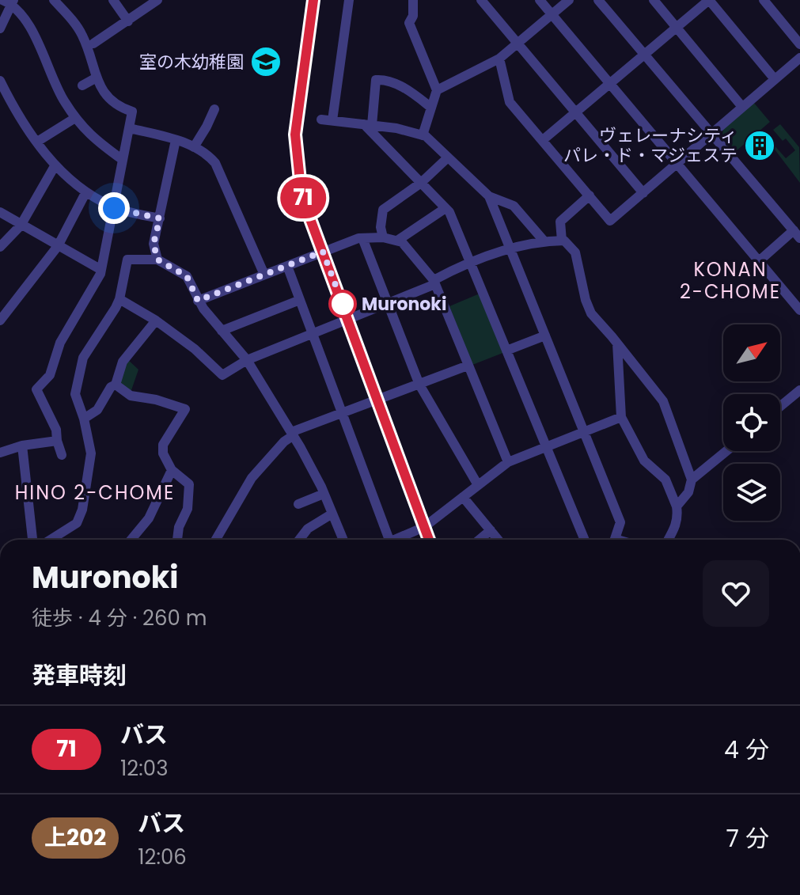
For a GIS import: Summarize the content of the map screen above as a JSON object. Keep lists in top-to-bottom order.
{
  "districts": ["KONAN 2-CHOME", "HINO 2-CHOME"],
  "places": {
    "school or university": ["室の木幼稚園"],
    "building": ["ヴェレーナシティ パレ・ド・マジェステ"],
    "other": ["Muronoki"]
  },
  "lines": ["bus line 71"],
  "north": "top right",
  "page": {
    "on_map": "71",
    "heading": [
      ["Muronoki", "徒歩 · 4 分 · 260 m"],
      "発車時刻"
    ],
    "list": [
      {
        "mark": "71",
        "name": "バス",
        "note": "12:03",
        "value": "4 分"
      },
      {
        "mark": "上202",
        "name": "バス",
        "note": "12:06",
        "value": "7 分"
      }
    ]
  }
}
